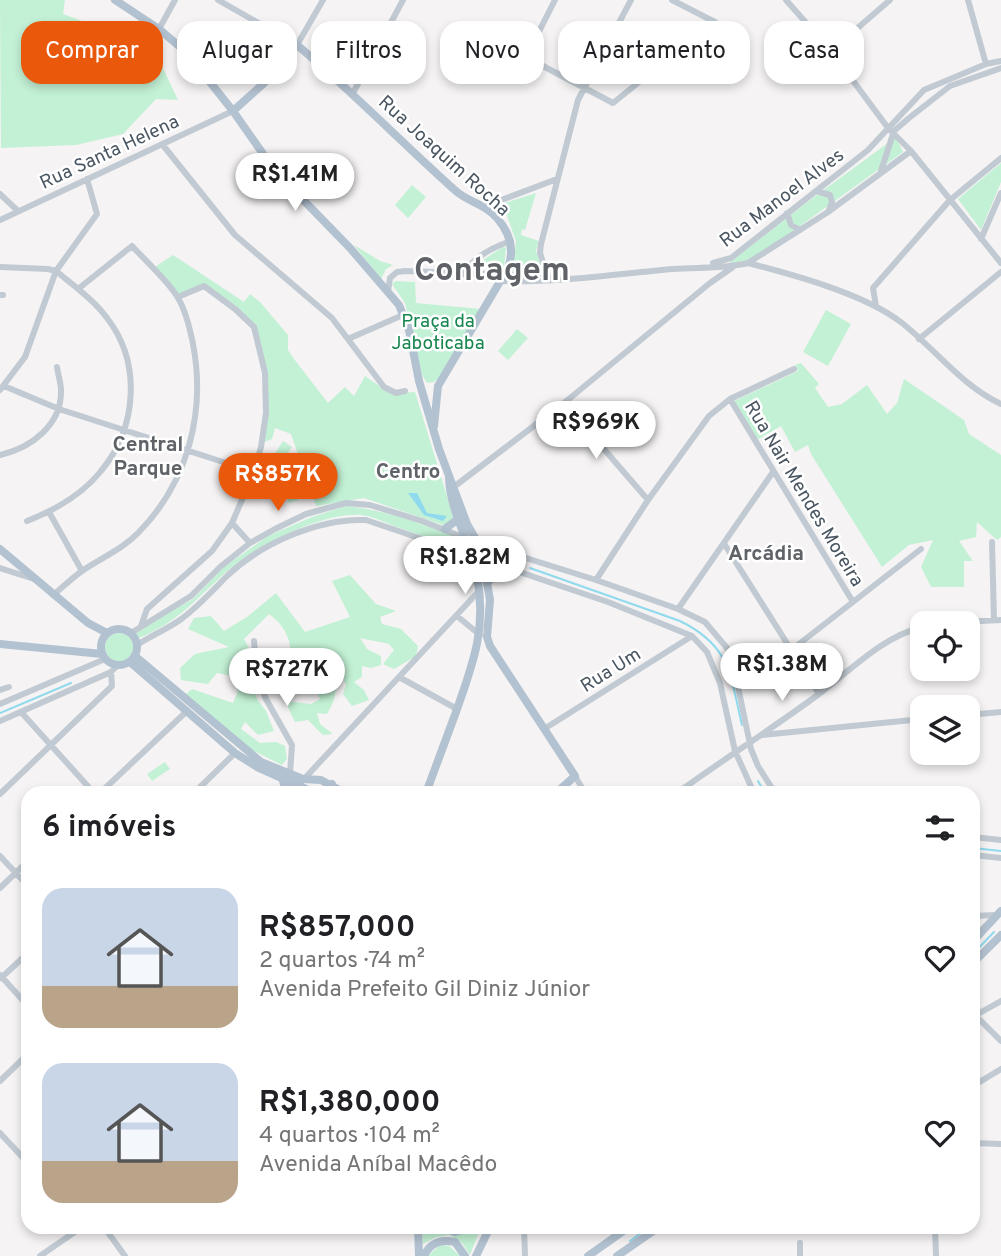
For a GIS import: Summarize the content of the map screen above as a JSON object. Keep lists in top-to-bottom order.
{
  "streets": {
    "main road": ["Rua Joaquim Rocha"],
    "street": [
      "Rua Santa Helena",
      "Rua Manoel Alves",
      "Rua Nair Mendes Moreira",
      "Rua Um"
    ]
  },
  "districts": [
    "Contagem",
    "Central Parque",
    "Centro",
    "Arcádia"
  ],
  "parks": ["Praça da Jaboticaba"],
  "page": {
    "chip": [
      "Comprar",
      "Alugar",
      "Filtros",
      "Novo",
      "Apartamento",
      "Casa"
    ],
    "price": [
      "R$1.41M",
      "R$969K",
      "R$857K",
      "R$1.82M",
      "R$1.38M",
      "R$727K"
    ],
    "heading": "6 imóveis",
    "list": [
      {
        "name": "R$857,000",
        "note": "2 quartos · 74 m² · Avenida Prefeito Gil Diniz Júnior"
      },
      {
        "name": "R$1,380,000",
        "note": "4 quartos · 104 m² · Avenida Aníbal Macêdo"
      }
    ]
  }
}
